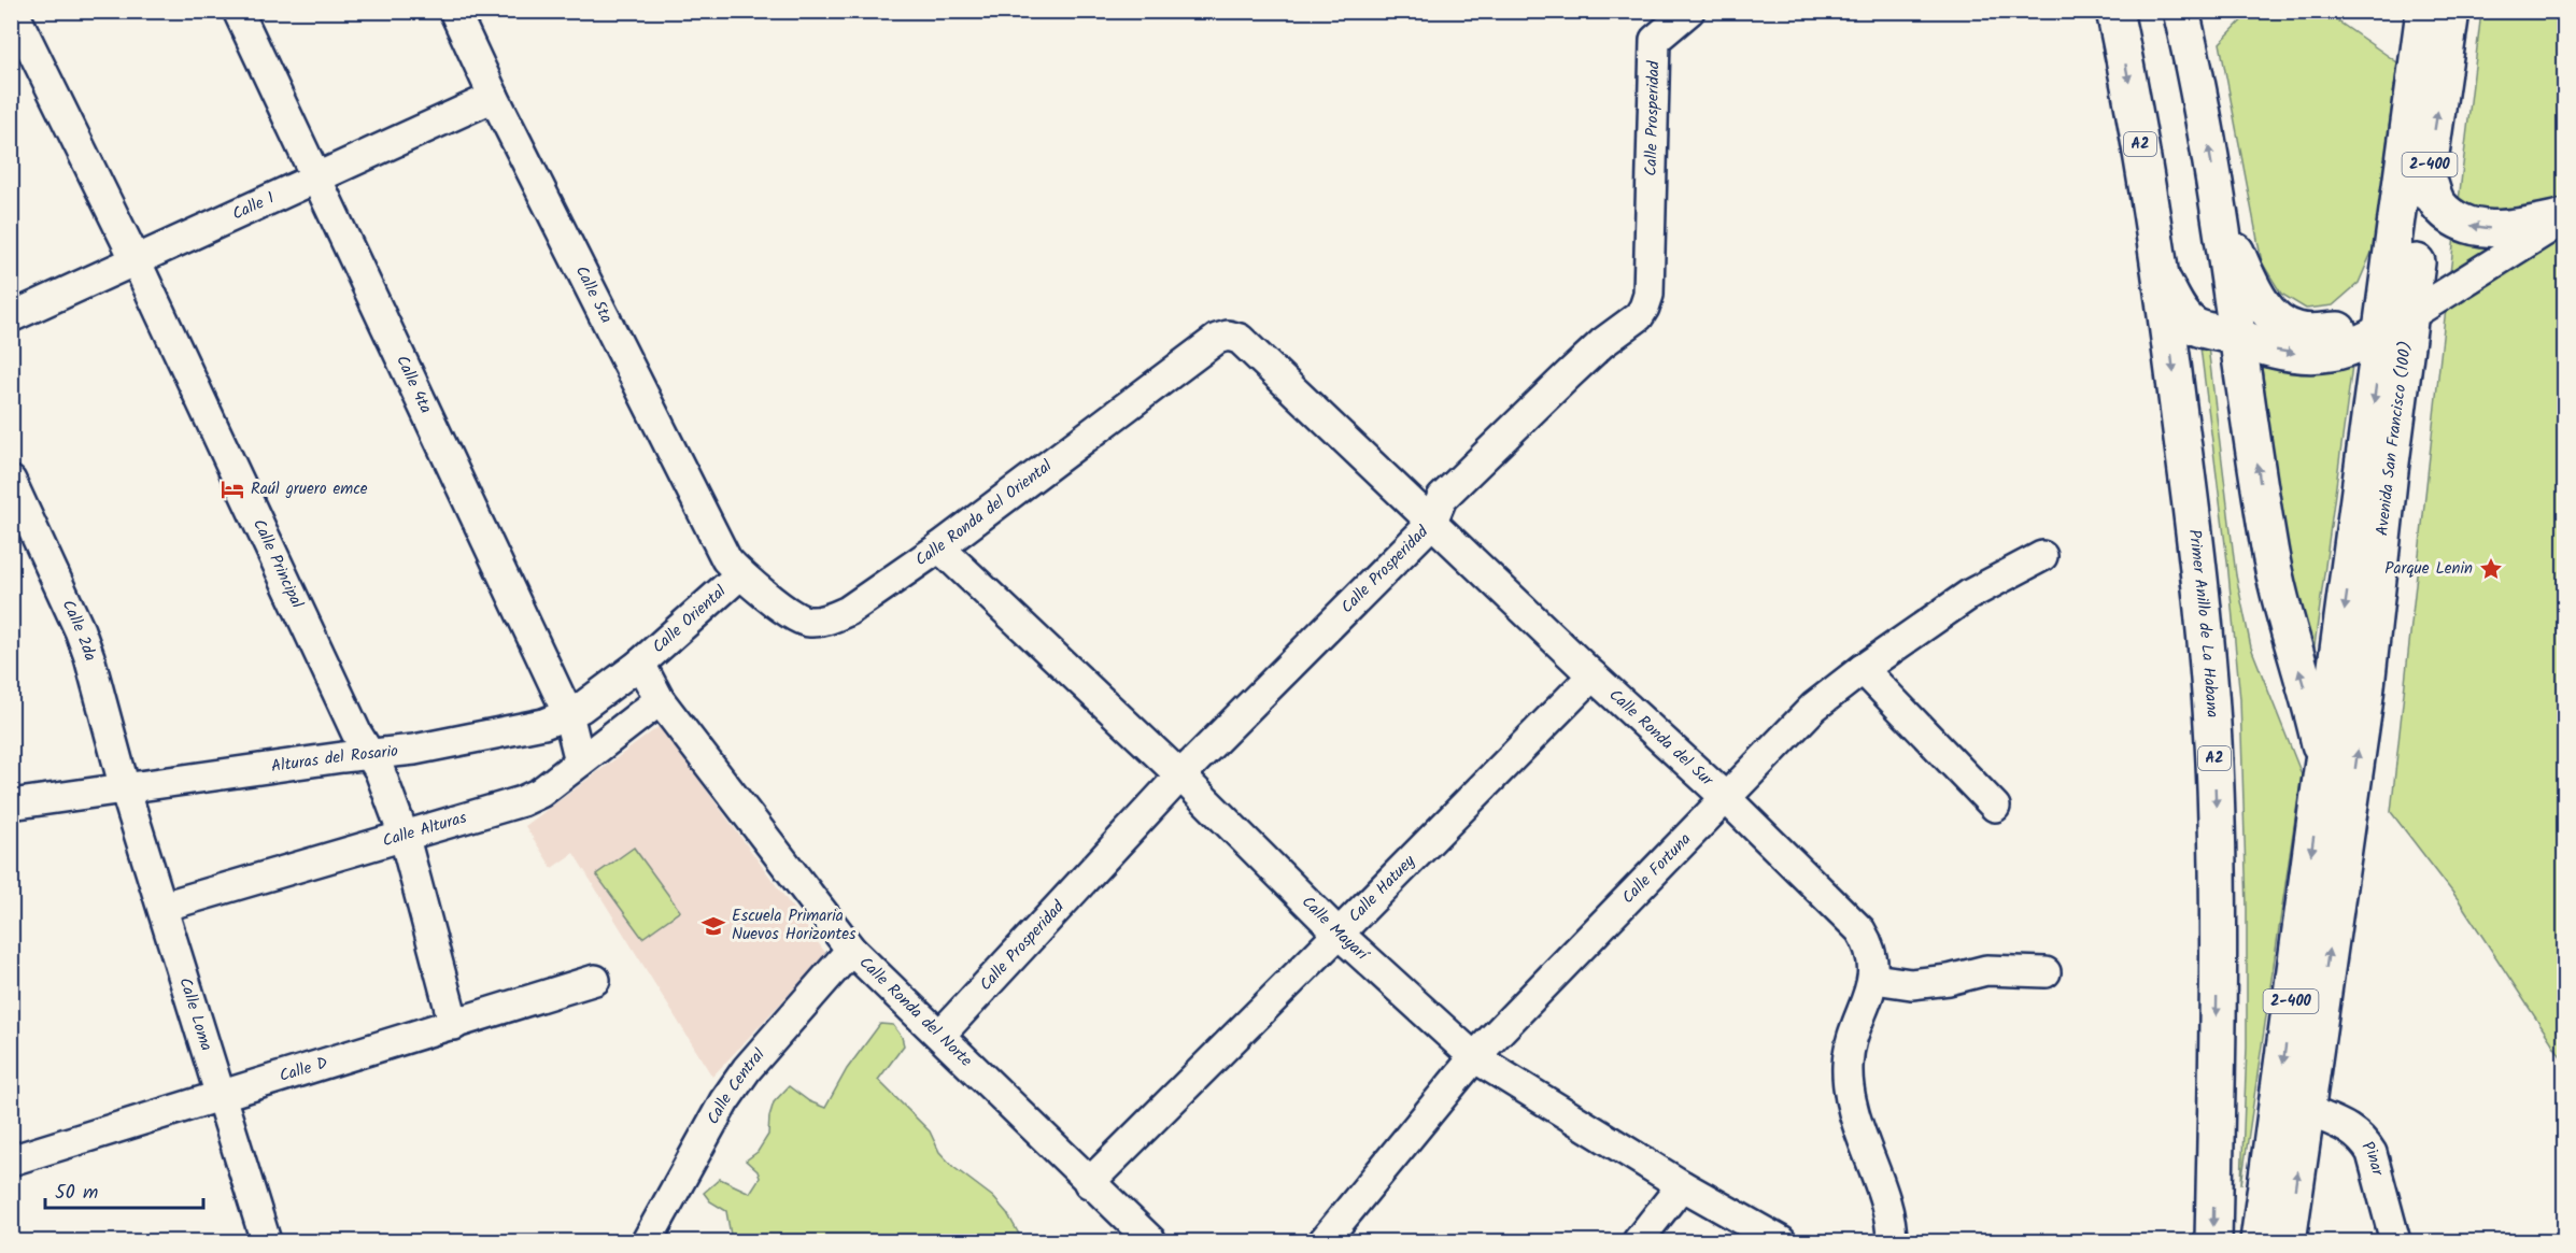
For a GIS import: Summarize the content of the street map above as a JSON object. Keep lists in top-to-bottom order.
{
  "streets": {
    "highway": [
      "A2",
      "2-400",
      "Avenida San Francisco (100)",
      "Primer Anillo de La Habana"
    ],
    "street": [
      "Calle Prosperidad",
      "Calle 1",
      "Calle 5ta",
      "Calle 4ta",
      "Calle Ronda del Oriental",
      "Calle Principal",
      "Calle Oriental",
      "Calle 2da",
      "Calle Ronda del Sur",
      "Alturas del Rosario",
      "Calle Alturas",
      "Calle Fortuna",
      "Calle Hatuey",
      "Calle Mayarí",
      "Calle Ronda del Norte",
      "Calle Loma",
      "Calle D",
      "Calle Central",
      "Pinar"
    ]
  },
  "crossings": [
    ["Calle Prosperidad", "Calle Ronda del Sur"],
    ["Calle Prosperidad", "Calle Mayarí"],
    ["Calle Prosperidad", "Calle Ronda del Norte"],
    ["2-400", "Avenida San Francisco (100)"],
    ["Calle 1", "Calle 5ta"],
    ["Calle 1", "Calle 4ta"],
    ["Calle 1", "Calle Principal"],
    ["Calle 5ta", "Calle Ronda del Oriental"],
    ["Calle 5ta", "Calle Oriental"],
    ["Calle 4ta", "Alturas del Rosario"],
    ["Calle 4ta", "Calle Alturas"],
    ["Avenida San Francisco (100)", "Pinar"],
    ["Calle Ronda del Oriental", "Calle Oriental"],
    ["Calle Ronda del Oriental", "Calle Ronda del Sur"],
    ["Calle Ronda del Oriental", "Calle Mayarí"],
    ["Calle Principal", "Alturas del Rosario"],
    ["Calle Principal", "Calle Alturas"],
    ["Calle Principal", "Calle D"],
    ["Calle Oriental", "Alturas del Rosario"],
    ["Calle Oriental", "Calle Ronda del Norte"],
    ["Calle 2da", "Alturas del Rosario"],
    ["Calle 2da", "Calle Loma"],
    ["Calle Ronda del Sur", "Calle Fortuna"],
    ["Calle Ronda del Sur", "Calle Hatuey"],
    ["Alturas del Rosario", "Calle Ronda del Norte"],
    ["Alturas del Rosario", "Calle Loma"],
    ["Calle Alturas", "Calle Ronda del Norte"],
    ["Calle Alturas", "Calle Loma"],
    ["Calle Fortuna", "Calle Mayarí"],
    ["Calle Hatuey", "Calle Mayarí"],
    ["Calle Hatuey", "Calle Ronda del Norte"],
    ["Calle Ronda del Norte", "Calle Central"],
    ["Calle Loma", "Calle D"]
  ],
  "places": {
    "hotel": ["Raúl gruero emce"],
    "place": ["Parque Lenin"],
    "school or university": ["Escuela Primaria Nuevos Horizontes"]
  },
  "scale_bar": "50 m"
}
